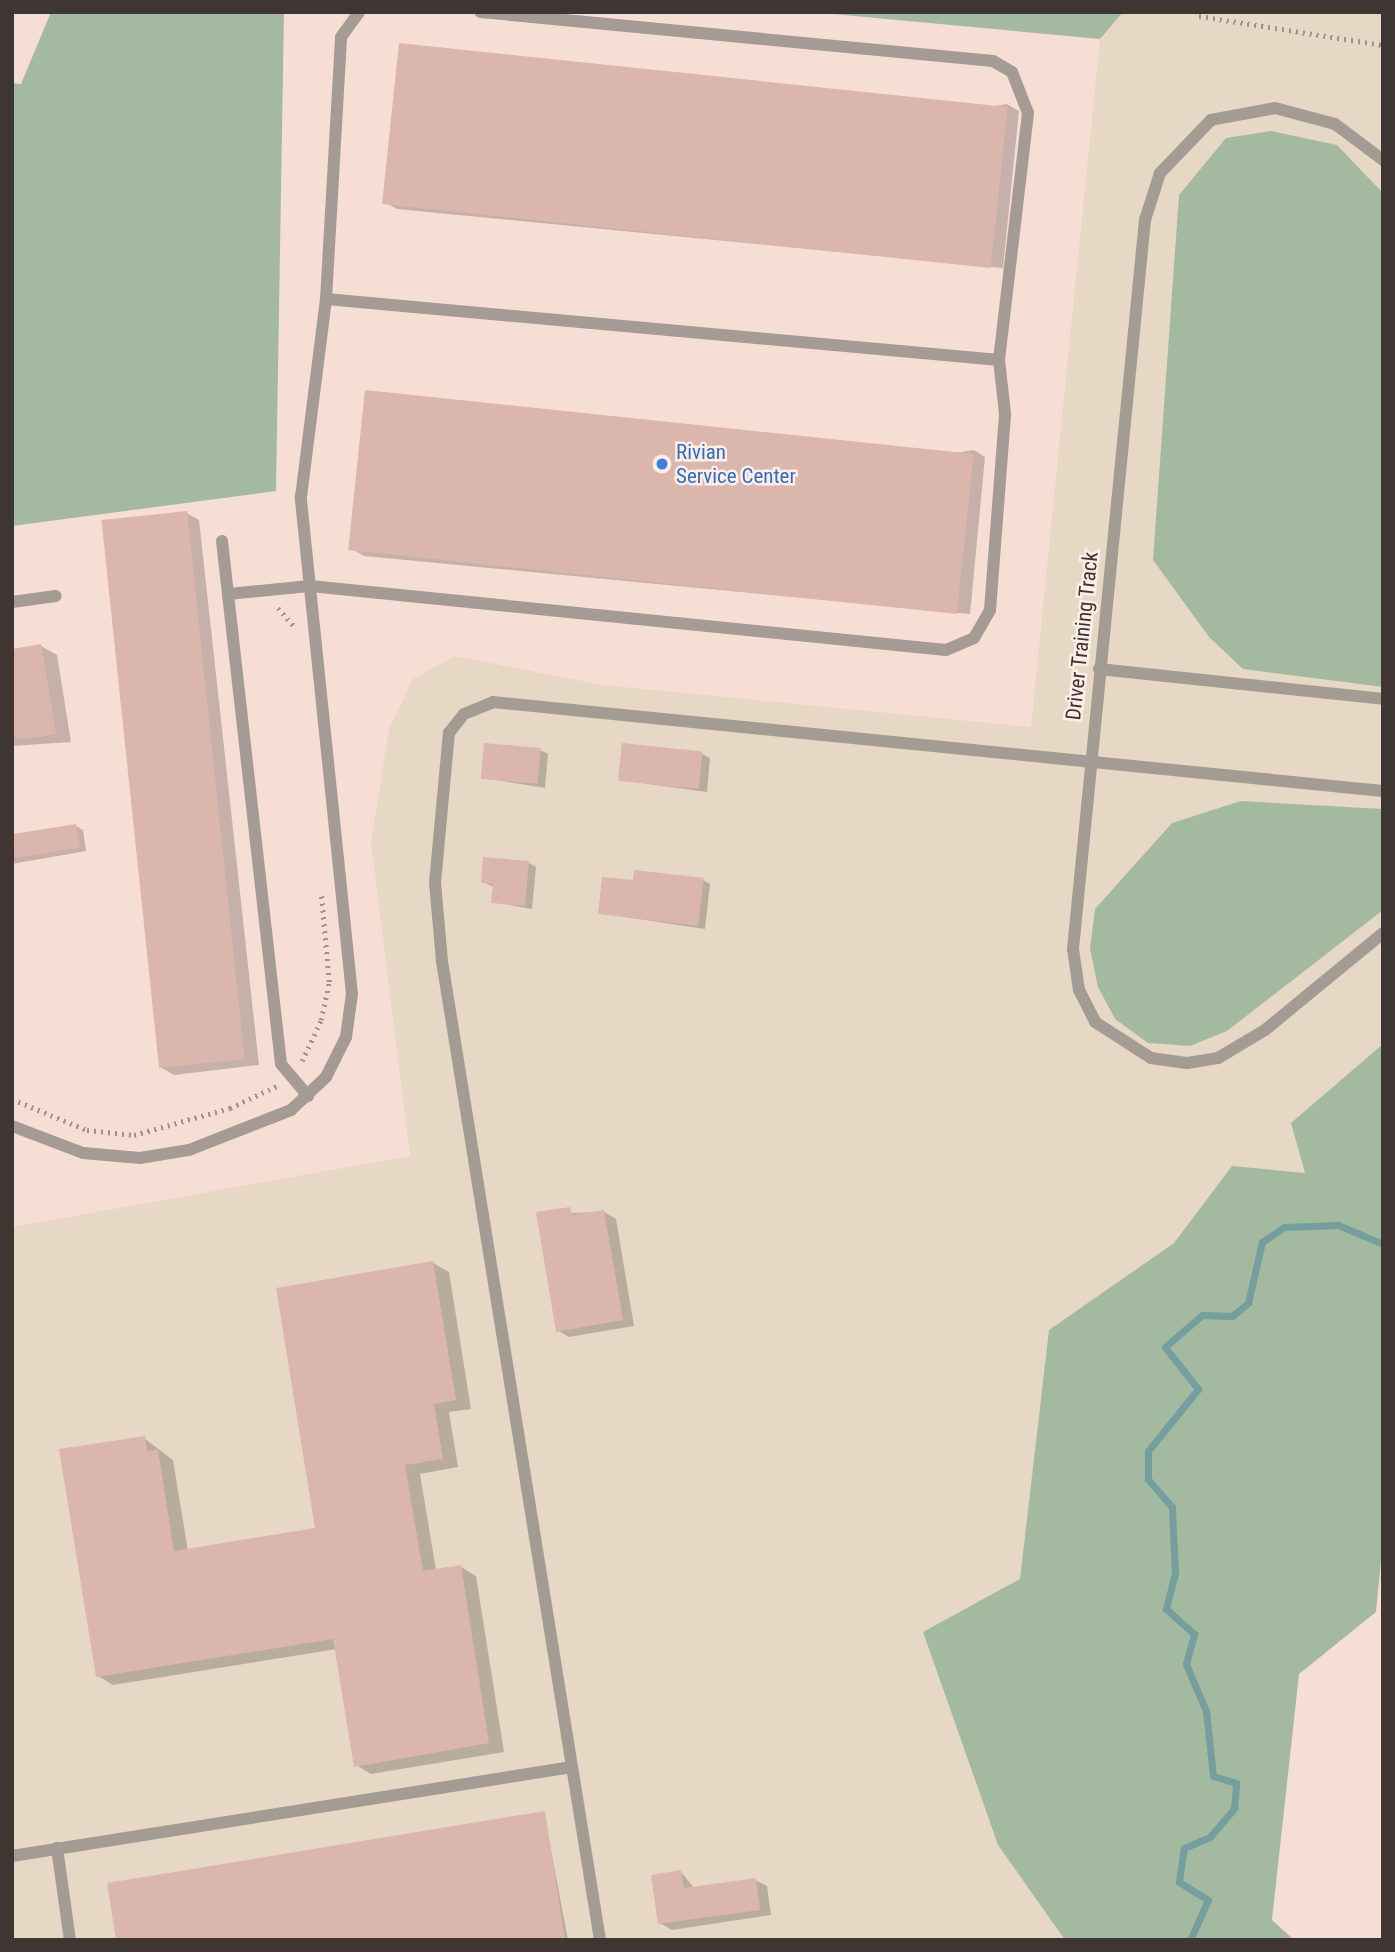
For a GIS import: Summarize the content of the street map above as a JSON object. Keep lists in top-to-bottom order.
{
  "streets": {
    "lane": ["Driver Training Track"]
  },
  "places": ["Rivian Service Center"]
}
